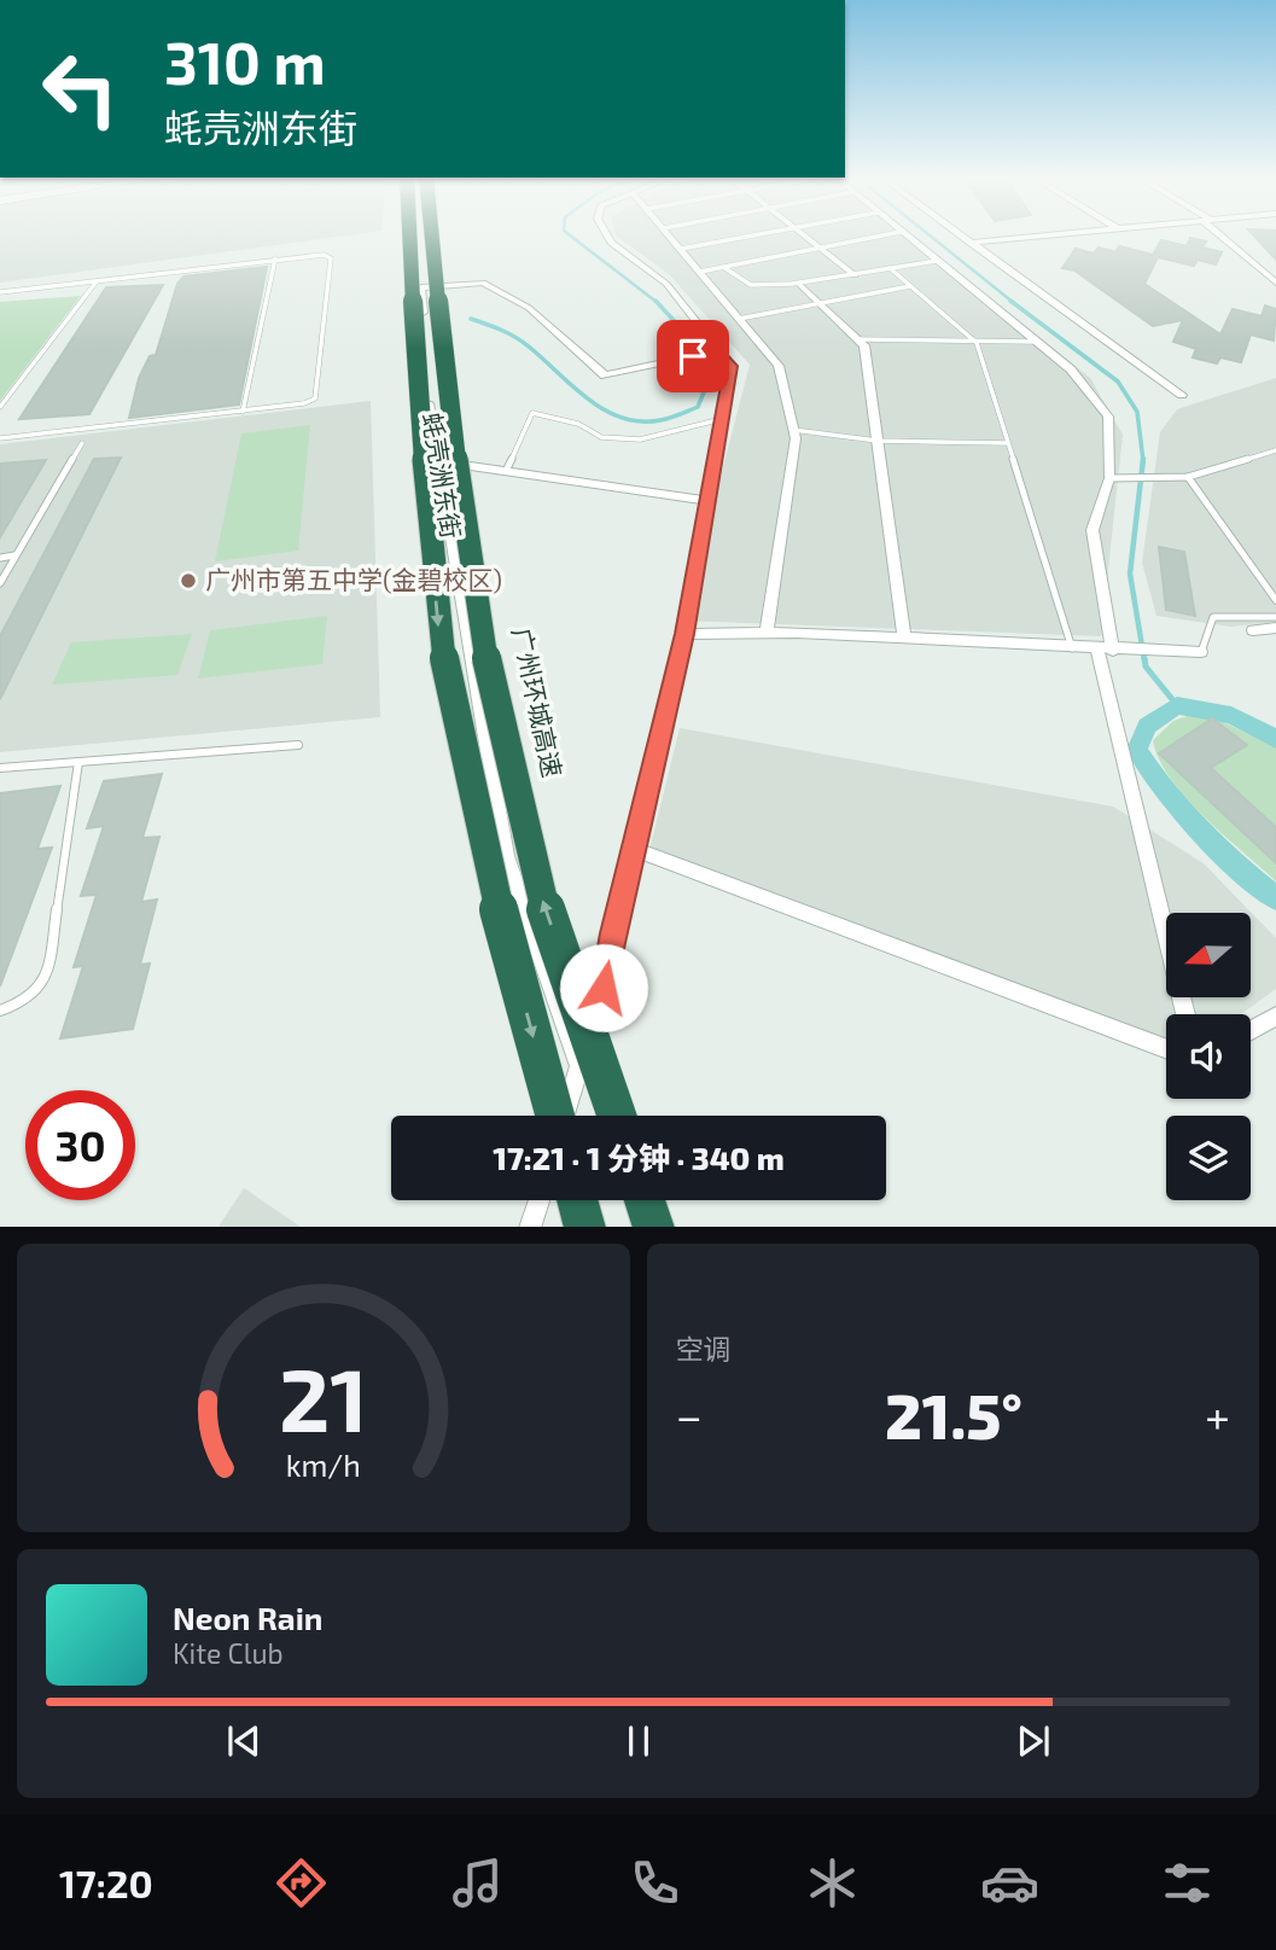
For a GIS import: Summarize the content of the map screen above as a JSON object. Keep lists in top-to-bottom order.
{
  "streets": {
    "highway": ["广州环城高速"],
    "street": ["蚝壳洲东街"]
  },
  "places": ["广州市第五中学(金碧校区)"],
  "north": "left",
  "page": {
    "turn": ["310 m", "蚝壳洲东街"],
    "limit": "30",
    "trip": "17:21 · 1 分钟 · 340 m",
    "tile": "空调",
    "heat": ["−", "21.5°", "+"],
    "song": ["Neon Rain", "Kite Club"],
    "tabs": "17:20",
    "gauge": ["21", "km/h"]
  }
}
